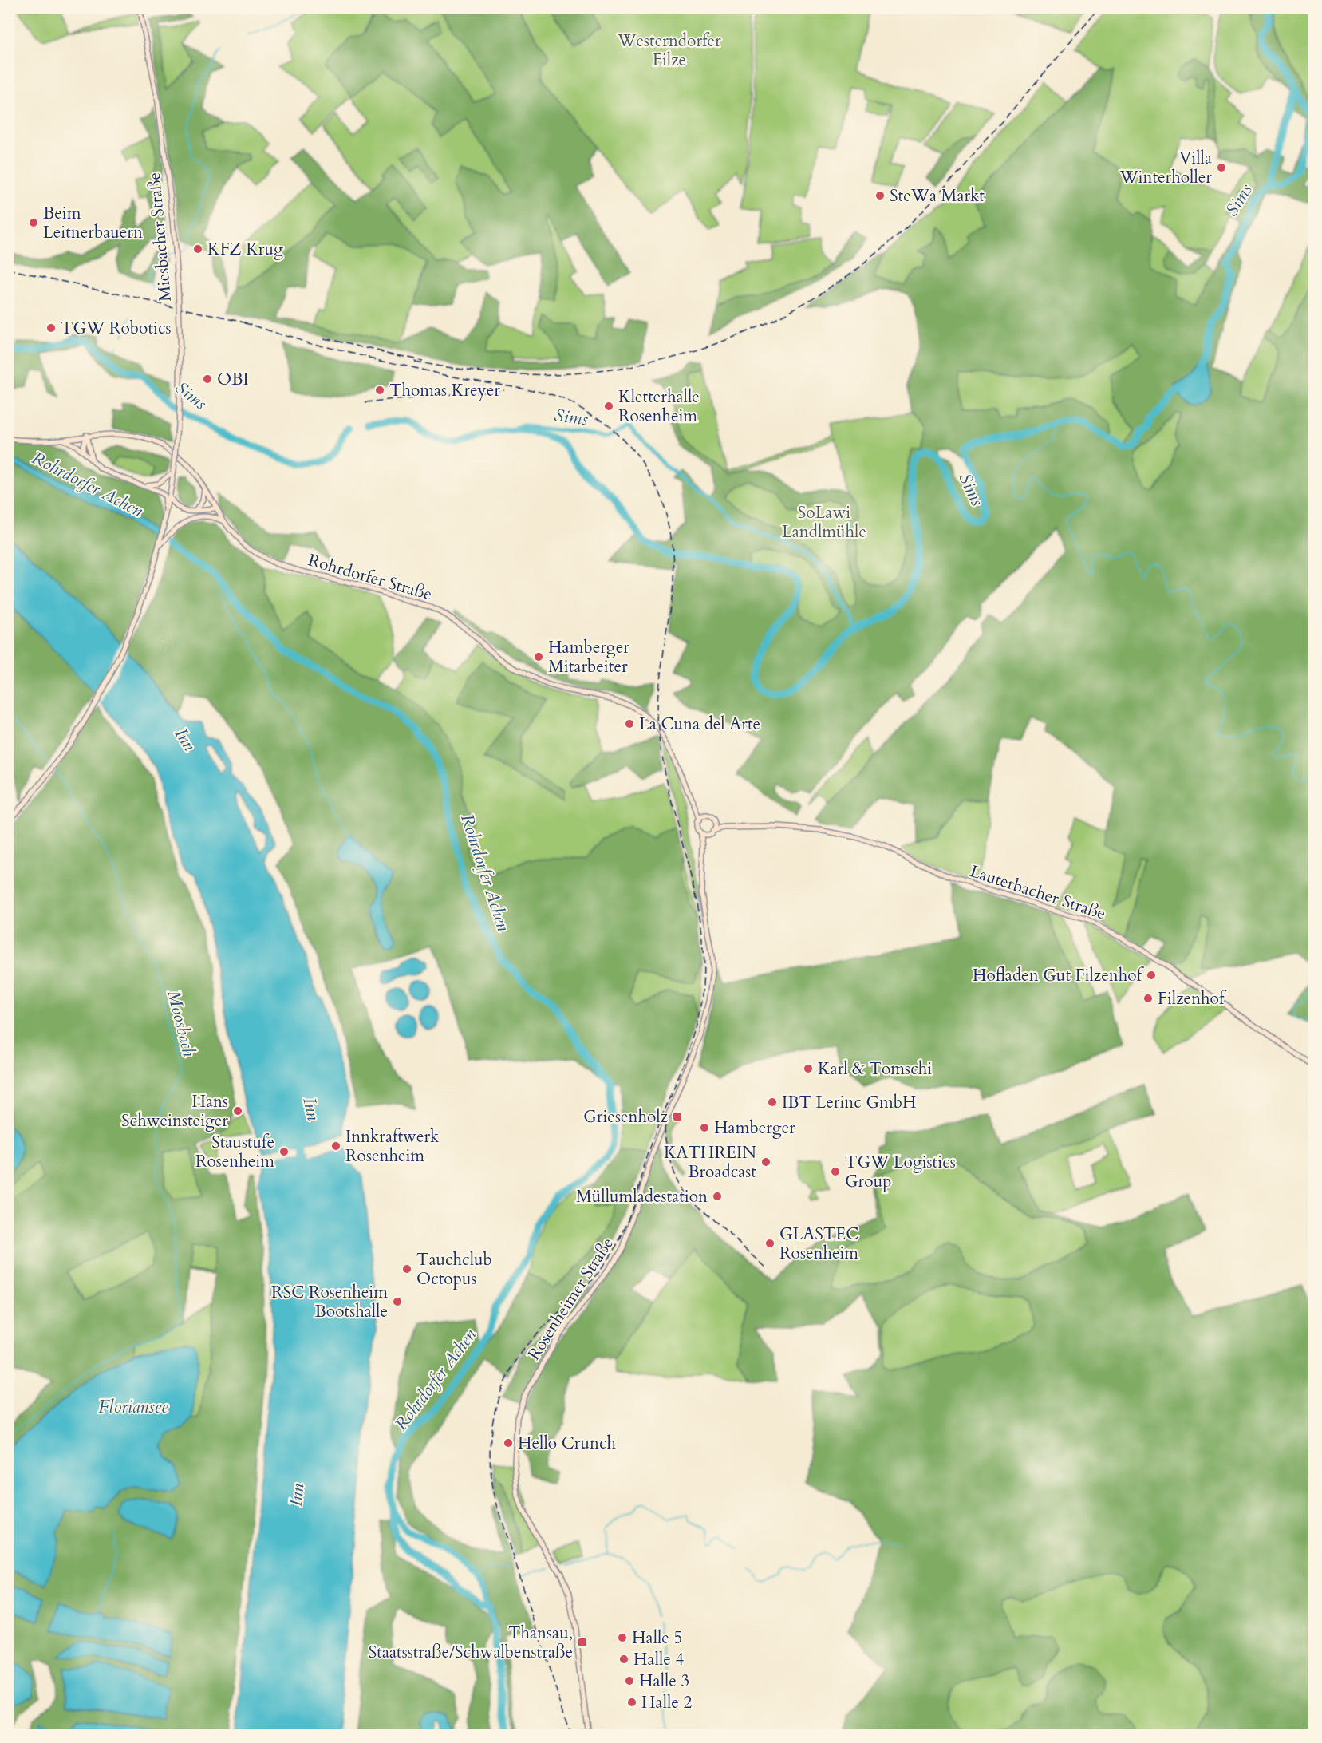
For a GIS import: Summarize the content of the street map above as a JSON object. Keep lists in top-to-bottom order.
{
  "streets": {
    "main road": [
      "Miesbacher Straße",
      "Rohrdorfer Straße",
      "Lauterbacher Straße",
      "Rosenheimer Straße"
    ]
  },
  "crossings": [
    ["Rohrdorfer Straße", "Lauterbacher Straße"],
    ["Rohrdorfer Straße", "Rosenheimer Straße"],
    ["Lauterbacher Straße", "Rosenheimer Straße"]
  ],
  "water": [
    "Sims",
    "Rohrdorfer Achen",
    "Inn",
    "Moosbach",
    "Floriansee"
  ],
  "parks": ["Westerndorfer Filze", "SoLawi Landlmühle"],
  "places": {
    "other": [
      "Villa Winterholler",
      "SteWa Markt",
      "Beim Leitnerbauern",
      "KFZ Krug",
      "TGW Robotics",
      "OBI",
      "Thomas Kreyer",
      "Kletterhalle Rosenheim",
      "Hamberger Mitarbeiter",
      "La Cuna del Arte",
      "Hofladen Gut Filzenhof",
      "Filzenhof",
      "Karl & Tomschi",
      "IBT Lerinc GmbH",
      "Hans Schweinsteiger",
      "Hamberger",
      "Innkraftwerk Rosenheim",
      "Staustufe Rosenheim",
      "KATHREIN Broadcast",
      "TGW Logistics Group",
      "Müllumladestation",
      "GLASTEC Rosenheim",
      "Tauchclub Octopus",
      "RSC Rosenheim Bootshalle",
      "Hello Crunch",
      "Halle 5",
      "Halle 4",
      "Halle 3",
      "Halle 2"
    ],
    "transit": ["Griesenholz", "Thansau, Staatsstraße/Schwalbenstraße"]
  }
}
